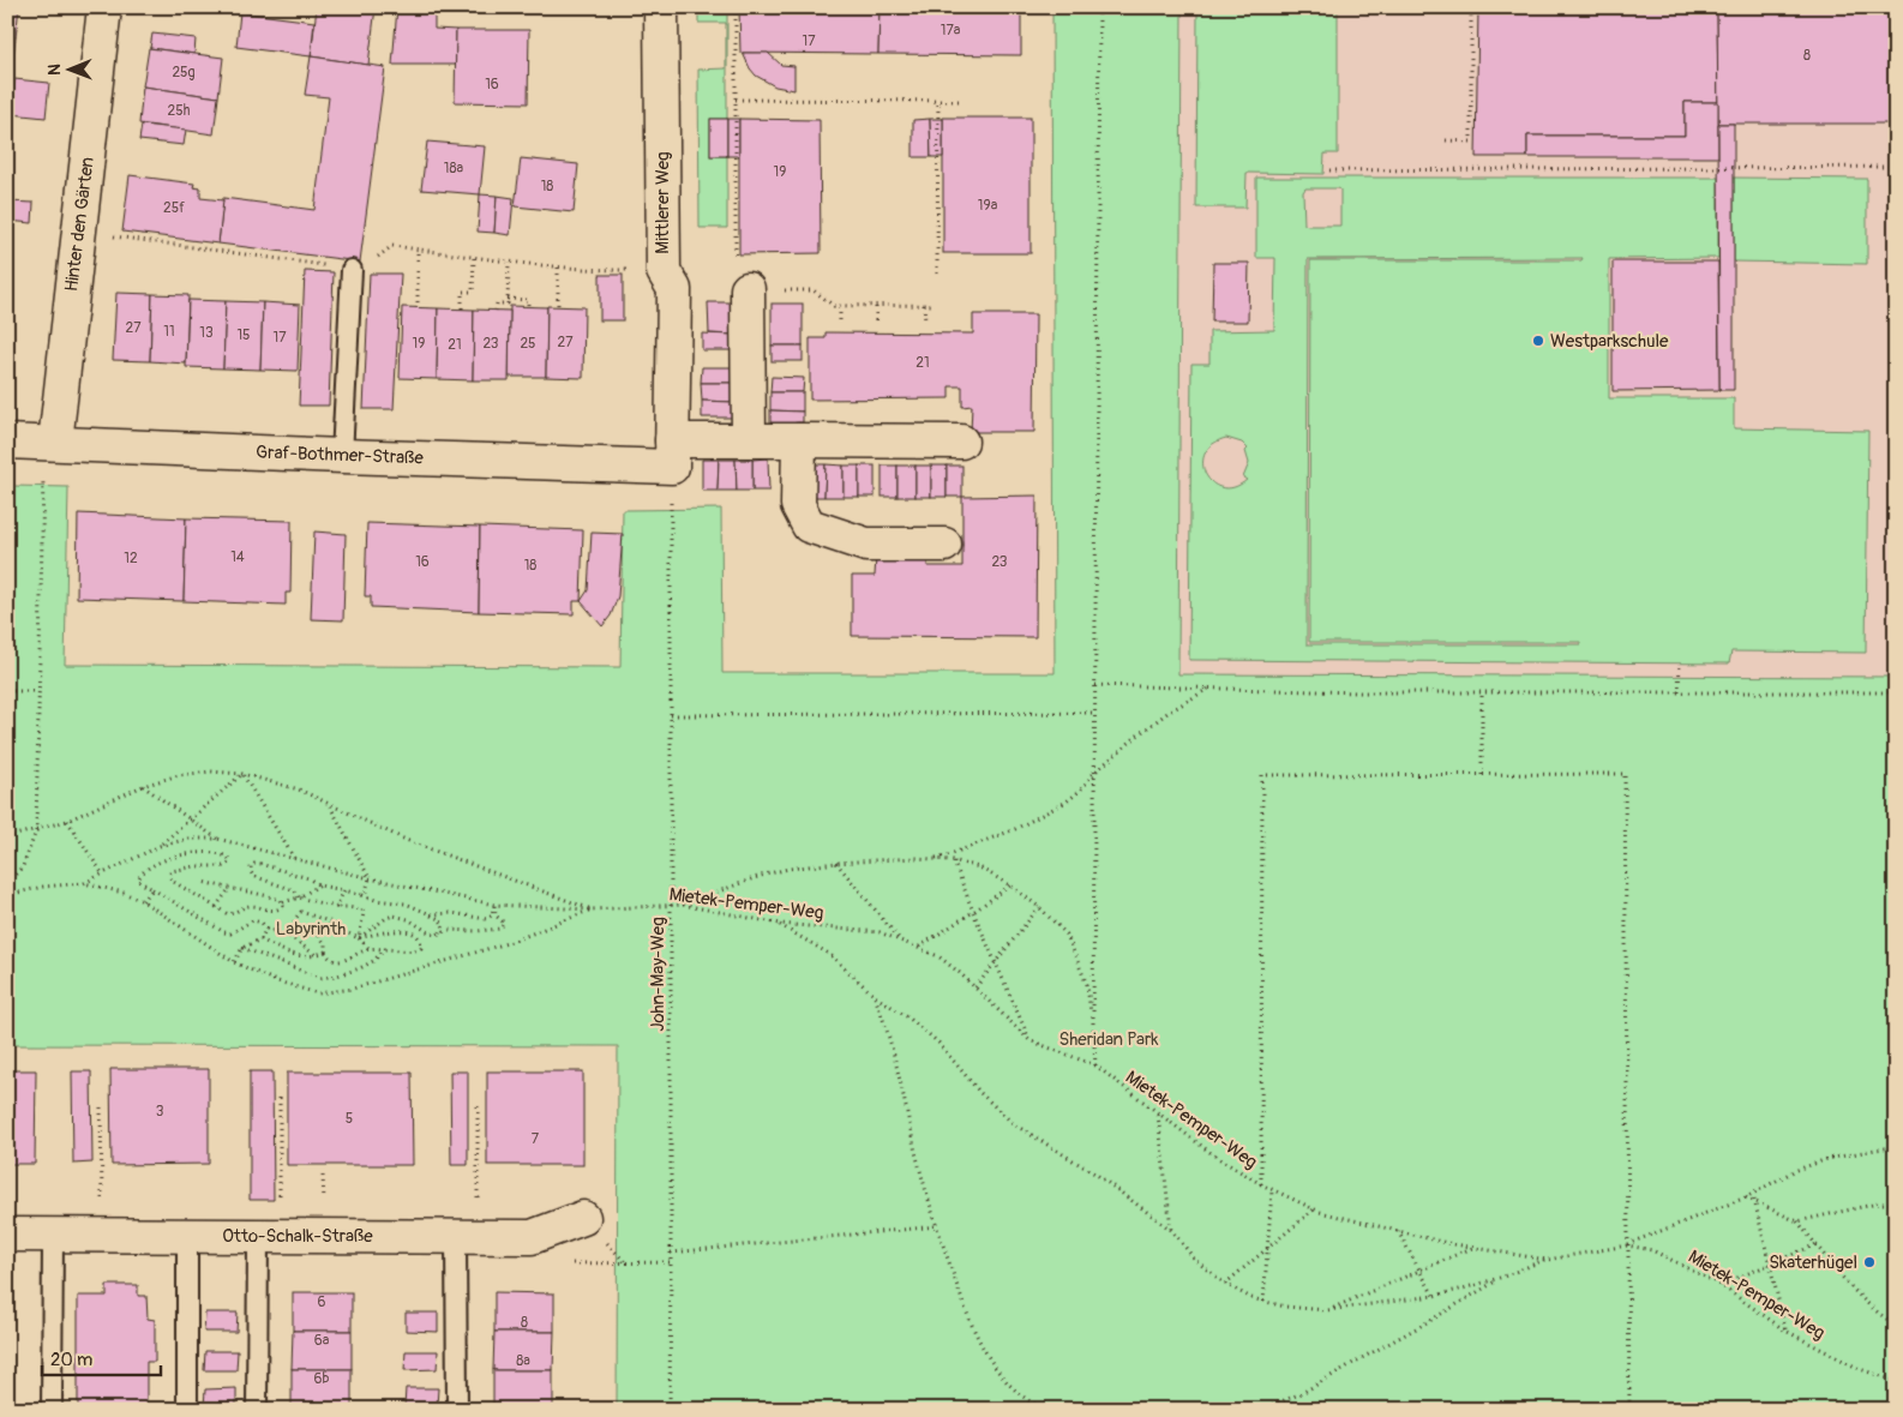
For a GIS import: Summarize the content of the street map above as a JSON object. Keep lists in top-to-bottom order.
{
  "streets": {
    "street": [
      "Mittlerer Weg",
      "Hinter den Gärten",
      "Graf-Bothmer-Straße",
      "Otto-Schalk-Straße"
    ],
    "path": ["Mietek-Pemper-Weg", "John-May-Weg"]
  },
  "crossings": [
    ["Mittlerer Weg", "Graf-Bothmer-Straße"],
    ["Mittlerer Weg", "John-May-Weg"],
    ["Hinter den Gärten", "Graf-Bothmer-Straße"],
    ["Graf-Bothmer-Straße", "John-May-Weg"],
    ["Mietek-Pemper-Weg", "John-May-Weg"]
  ],
  "parks": ["Labyrinth", "Sheridan Park"],
  "places": ["Westparkschule", "Skaterhügel"],
  "house_numbers": [
    "17a",
    "17",
    "8",
    "25g",
    "16",
    "25h",
    "18a",
    "19",
    "18",
    "19a",
    "25f",
    "27",
    "11",
    "13",
    "15",
    "17",
    "27",
    "19",
    "23",
    "25",
    "21",
    "21",
    "14",
    "12",
    "16",
    "23",
    "18",
    "3",
    "5",
    "7",
    "6",
    "8",
    "6a",
    "8a",
    "6b"
  ],
  "scale_bar": "20 m",
  "north": "left"
}
